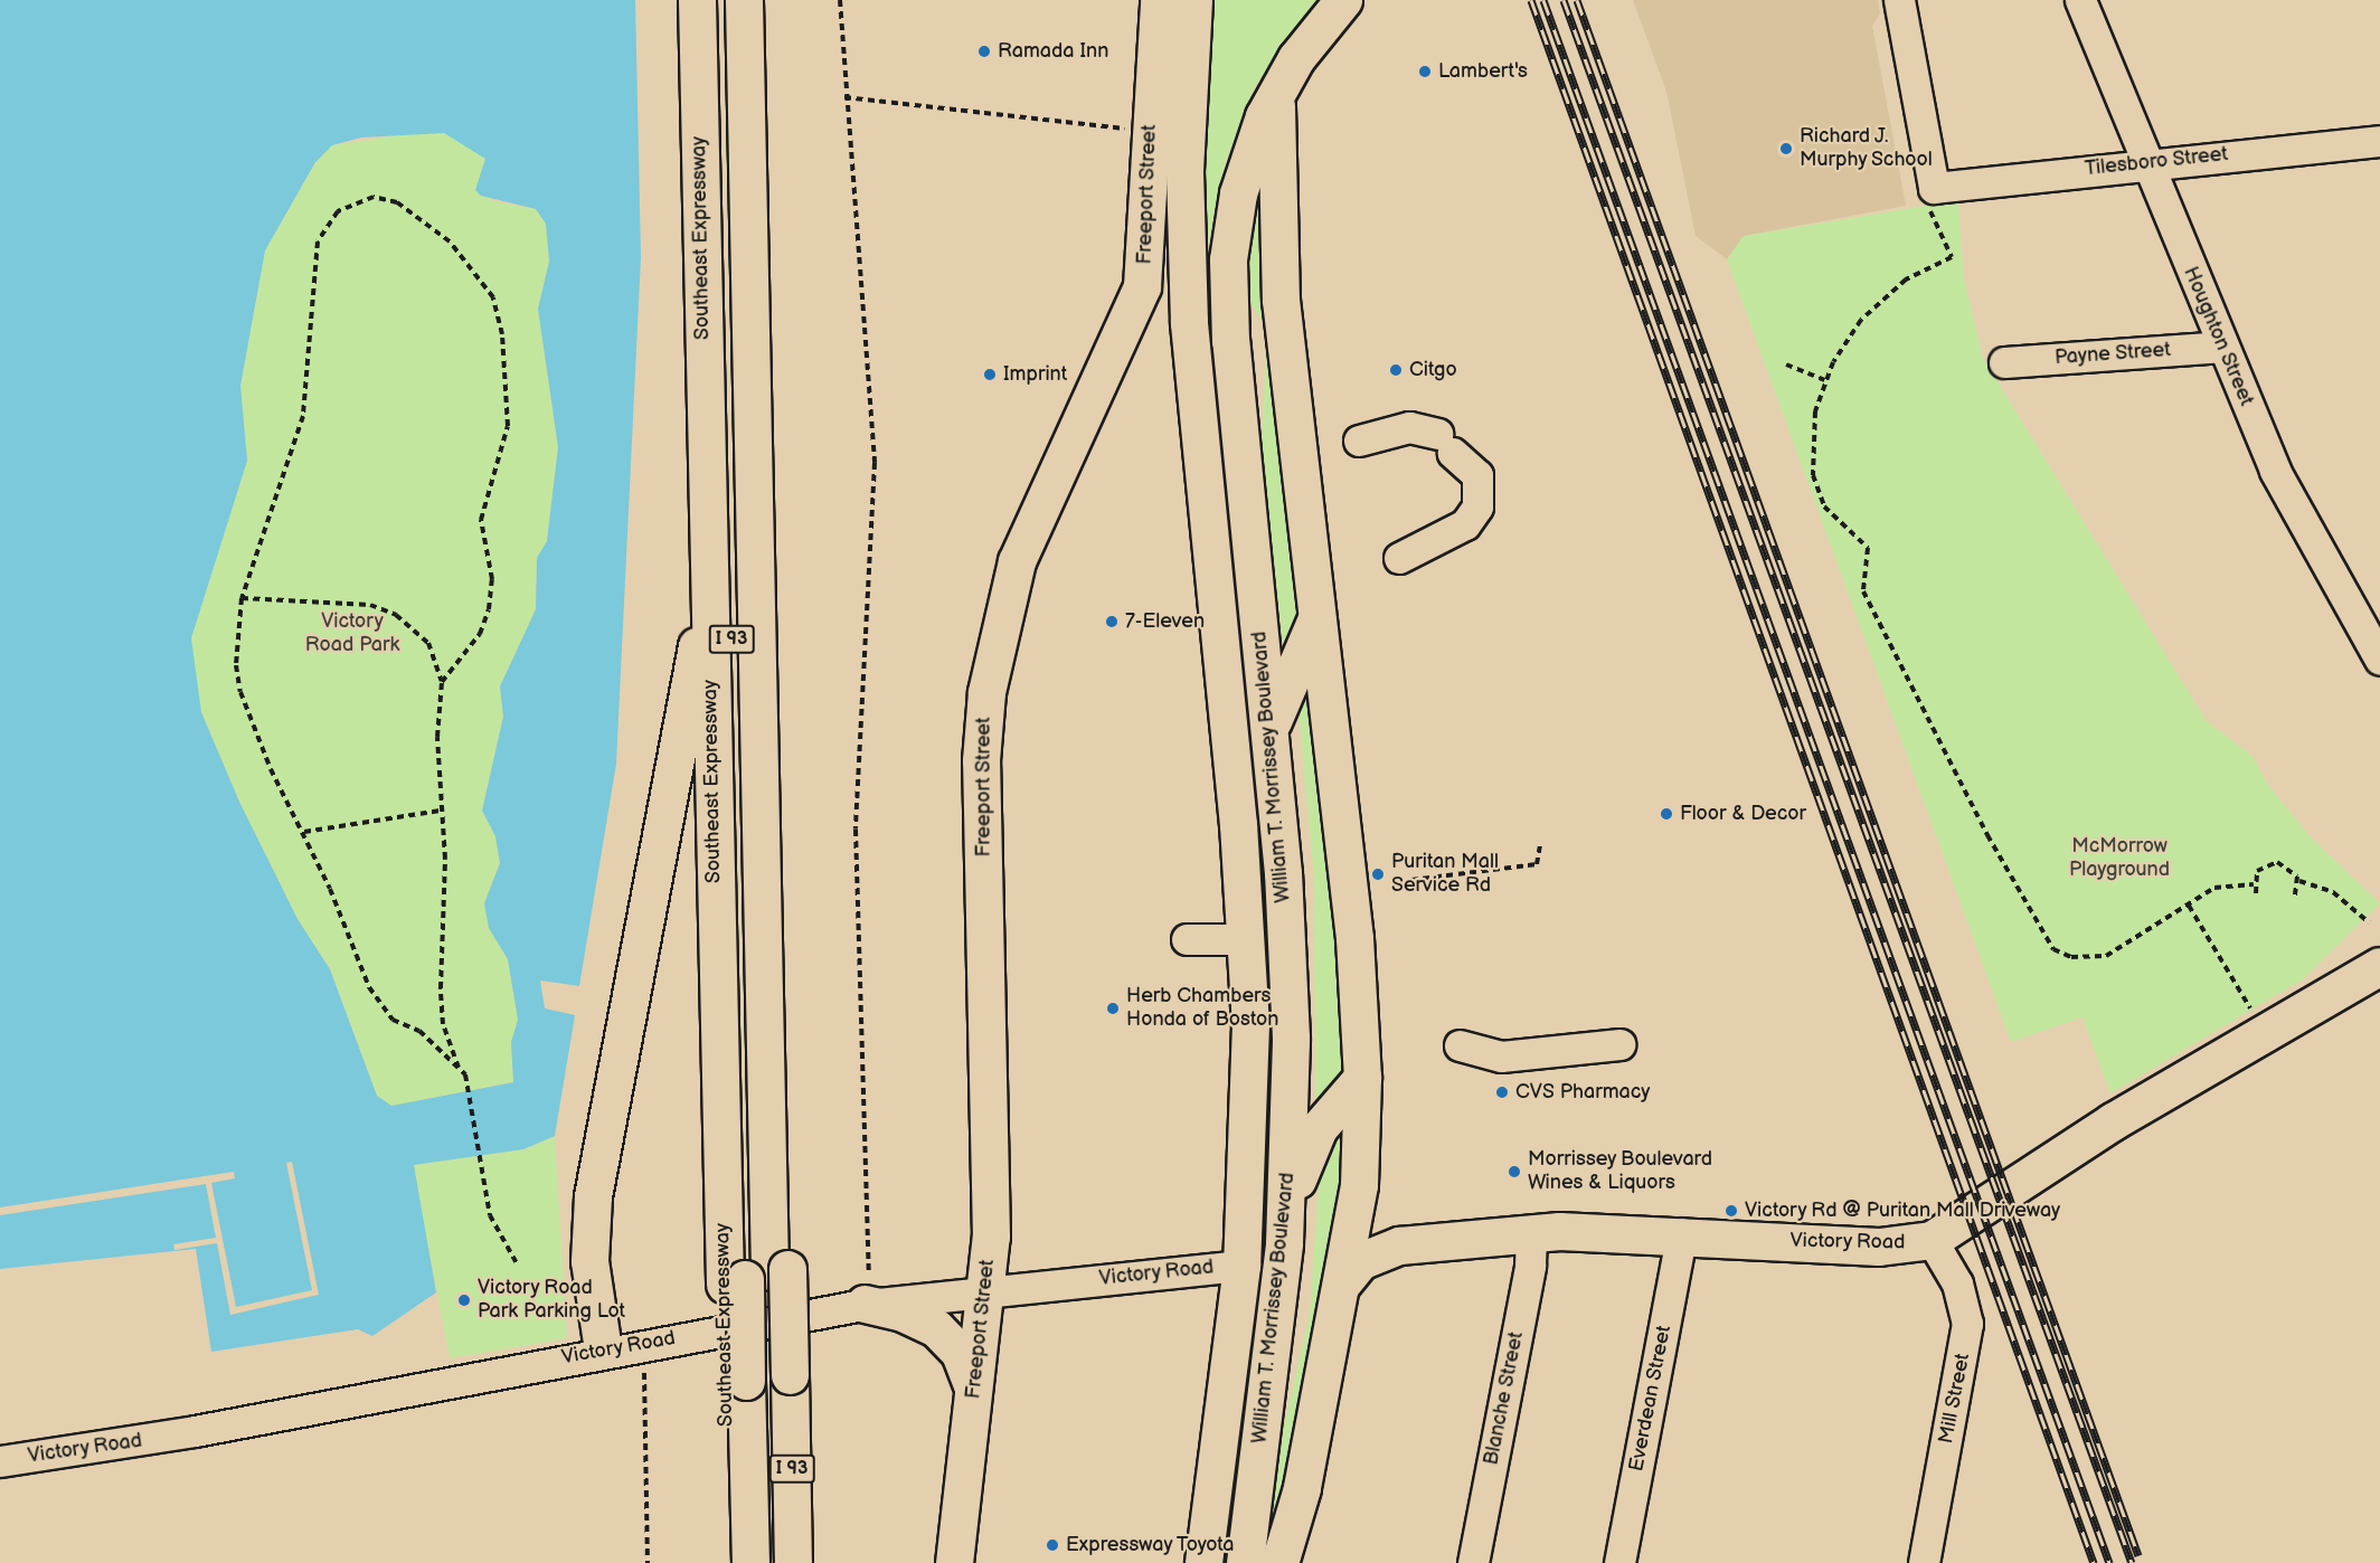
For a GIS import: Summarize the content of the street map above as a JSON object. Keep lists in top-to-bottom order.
{
  "streets": {
    "main road": [
      "Freeport Street",
      "Southeast Expressway",
      "I 93",
      "William T. Morrissey Boulevard",
      "Victory Road"
    ],
    "street": [
      "Tilesboro Street",
      "Houghton Street",
      "Payne Street",
      "Blanche Street",
      "Everdean Street",
      "Mill Street"
    ]
  },
  "crossings": [
    ["Tilesboro Street", "Houghton Street"],
    ["Freeport Street", "William T. Morrissey Boulevard"],
    ["Freeport Street", "Victory Road"],
    ["Southeast Expressway", "I 93"],
    ["Houghton Street", "Payne Street"],
    ["William T. Morrissey Boulevard", "Victory Road"],
    ["Victory Road", "Blanche Street"],
    ["Victory Road", "Everdean Street"],
    ["Victory Road", "Mill Street"]
  ],
  "parks": ["Victory Road Park", "McMorrow Playground"],
  "places": [
    "Ramada Inn",
    "Lambert's",
    "Richard J. Murphy School",
    "Citgo",
    "Imprint",
    "7-Eleven",
    "Floor & Decor",
    "Puritan Mall Service Rd",
    "Herb Chambers Honda of Boston",
    "CVS Pharmacy",
    "Morrissey Boulevard Wines & Liquors",
    "Victory Rd @ Puritan Mall Driveway",
    "Victory Road Park Parking Lot",
    "Expressway Toyota"
  ]
}
